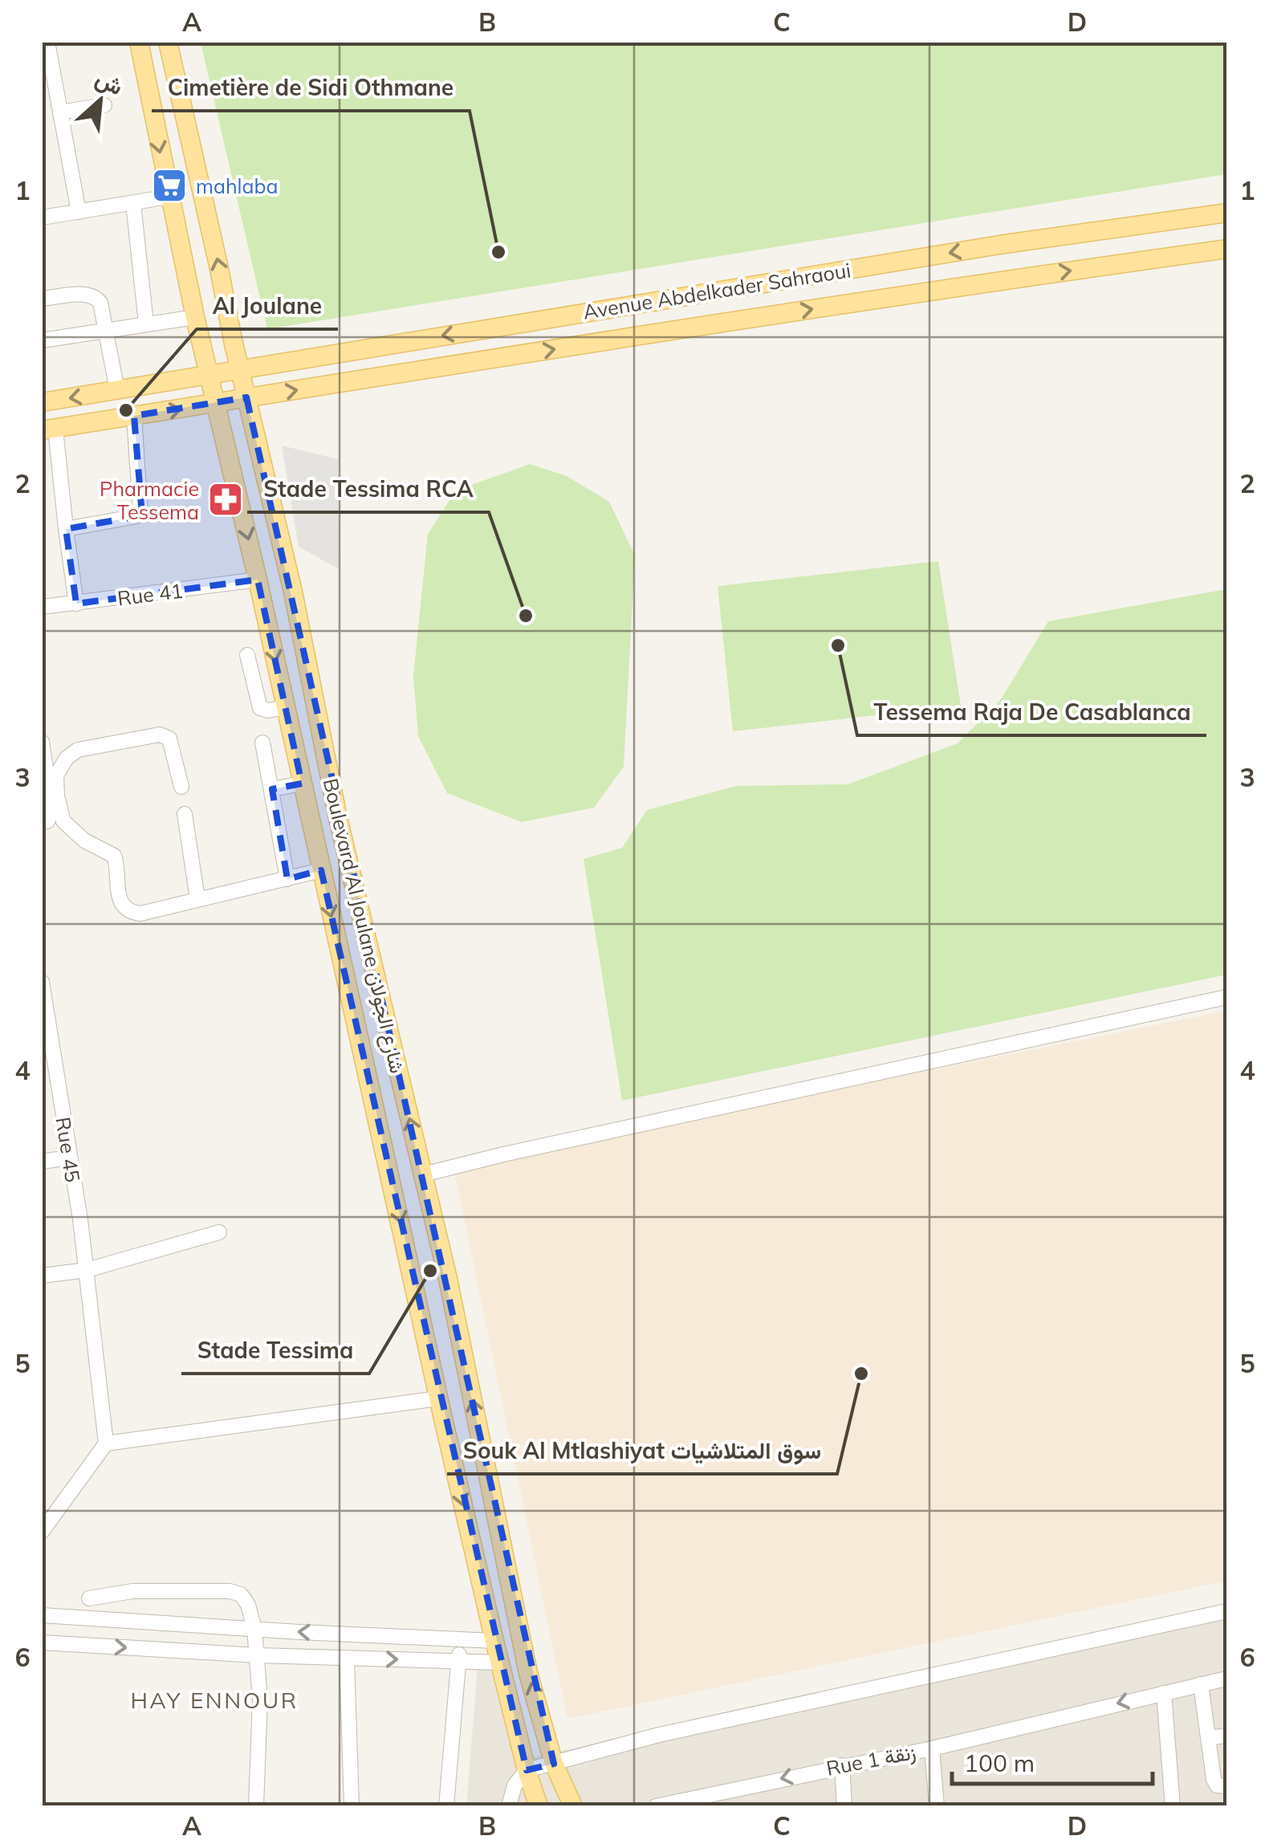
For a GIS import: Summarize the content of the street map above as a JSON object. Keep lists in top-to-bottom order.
{
  "streets": {
    "main road": ["Avenue Abdelkader Sahraoui", "Boulevard Al Joulane شارع الجولان"],
    "street": ["Rue 41", "Rue 45", "Rue 1 زنقة"]
  },
  "crossings": [
    ["Avenue Abdelkader Sahraoui", "Boulevard Al Joulane شارع الجولان"],
    ["Rue 41", "Boulevard Al Joulane شارع الجولان"]
  ],
  "districts": ["HAY ENNOUR"],
  "places": {
    "supermarket": ["mahlaba"],
    "other": [
      "Cimetière de Sidi Othmane",
      "Al Joulane",
      "Stade Tessima RCA",
      "Tessema Raja De Casablanca",
      "Stade Tessima",
      "Souk Al Mtlashiyat سوق المتلاشيات"
    ],
    "pharmacy": ["Pharmacie Tessema"]
  },
  "scale_bar": "100 m",
  "north": "top right",
  "grid": {
    "columns": [
      "A",
      "B",
      "C",
      "D"
    ],
    "rows": [
      "1",
      "2",
      "3",
      "4",
      "5",
      "6"
    ]
  }
}
